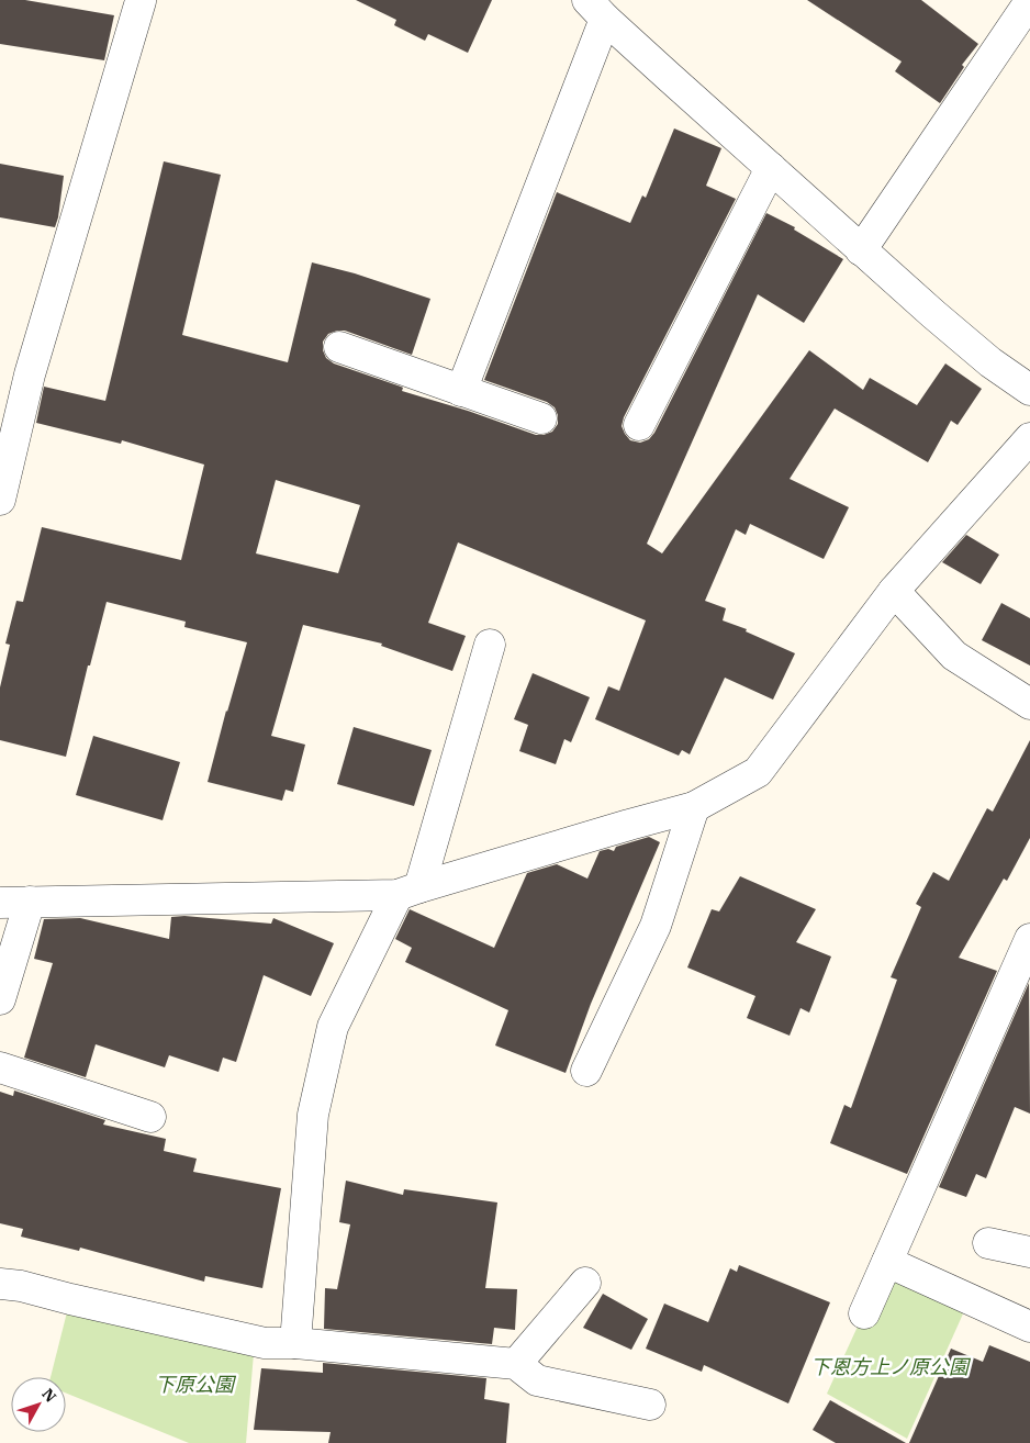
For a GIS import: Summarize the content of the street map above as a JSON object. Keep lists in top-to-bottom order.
{
  "parks": ["下恩方上ノ原公園", "下原公園"],
  "north": "top right"
}
